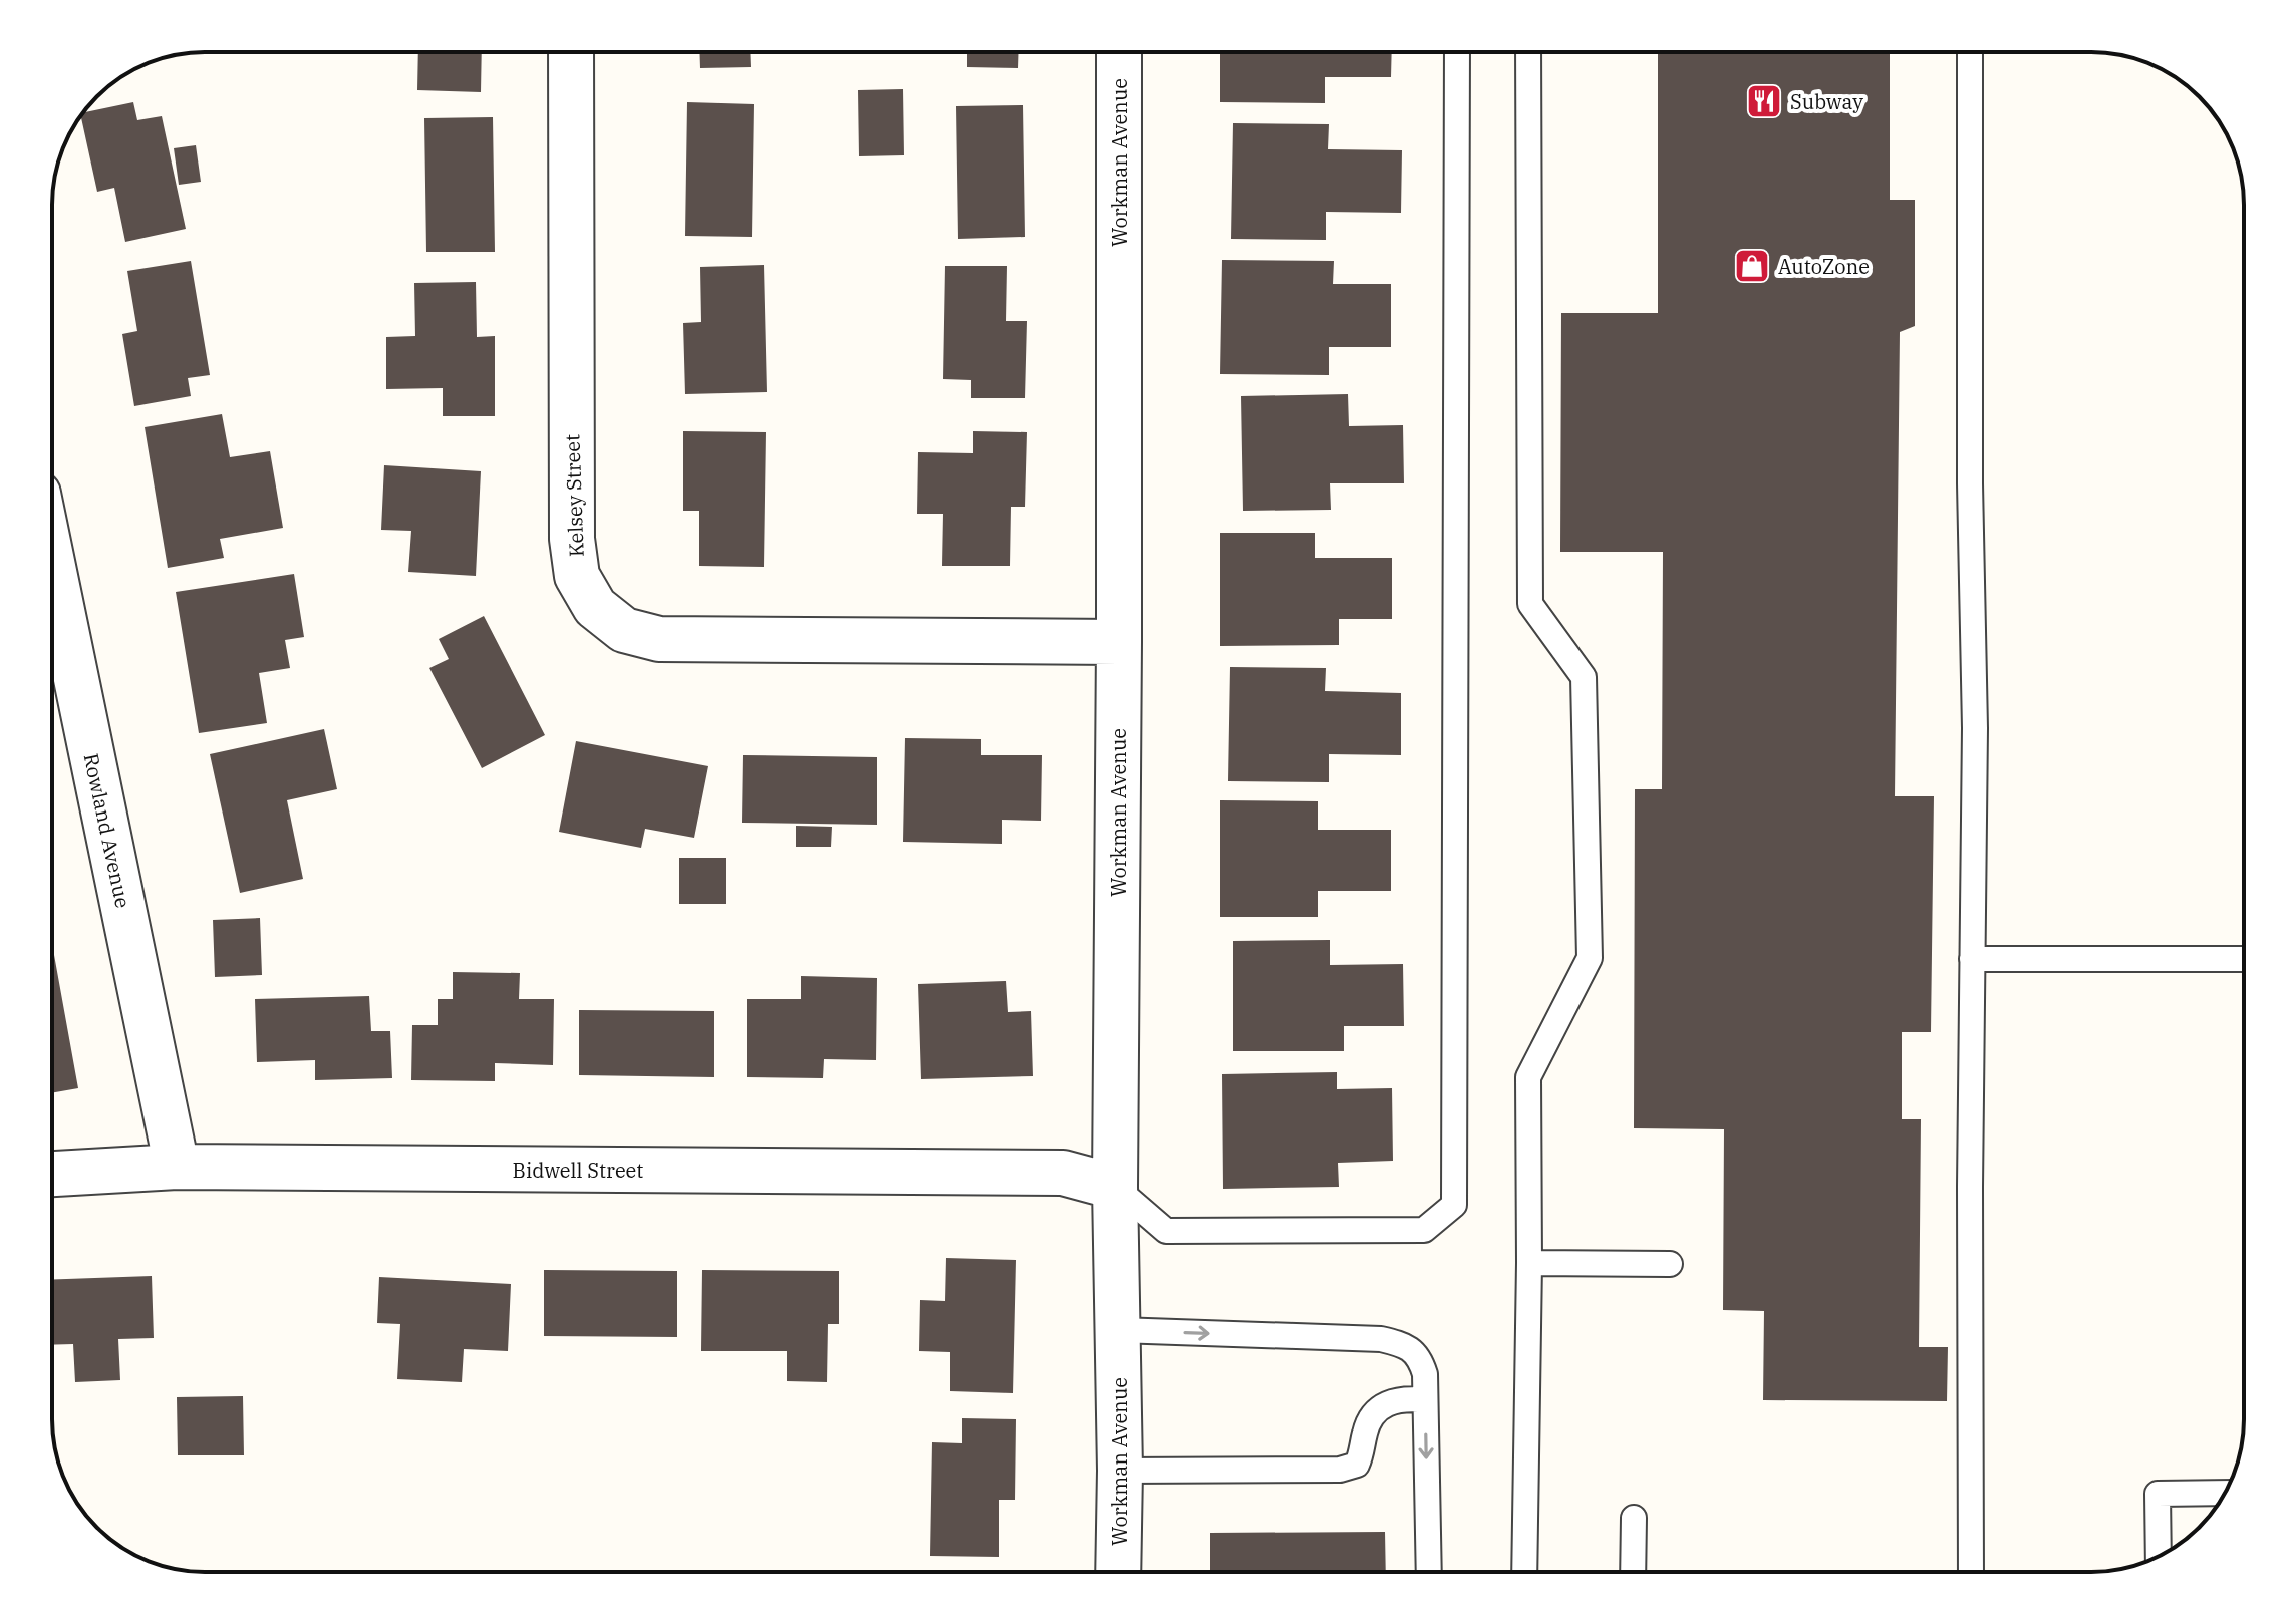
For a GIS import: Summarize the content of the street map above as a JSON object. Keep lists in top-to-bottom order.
{
  "streets": {
    "street": [
      "Workman Avenue",
      "Kelsey Street",
      "Rowland Avenue",
      "Bidwell Street"
    ]
  },
  "crossings": [
    ["Workman Avenue", "Kelsey Street"],
    ["Workman Avenue", "Bidwell Street"],
    ["Rowland Avenue", "Bidwell Street"]
  ],
  "places": {
    "restaurant": ["Subway"],
    "shop": ["AutoZone"]
  }
}
